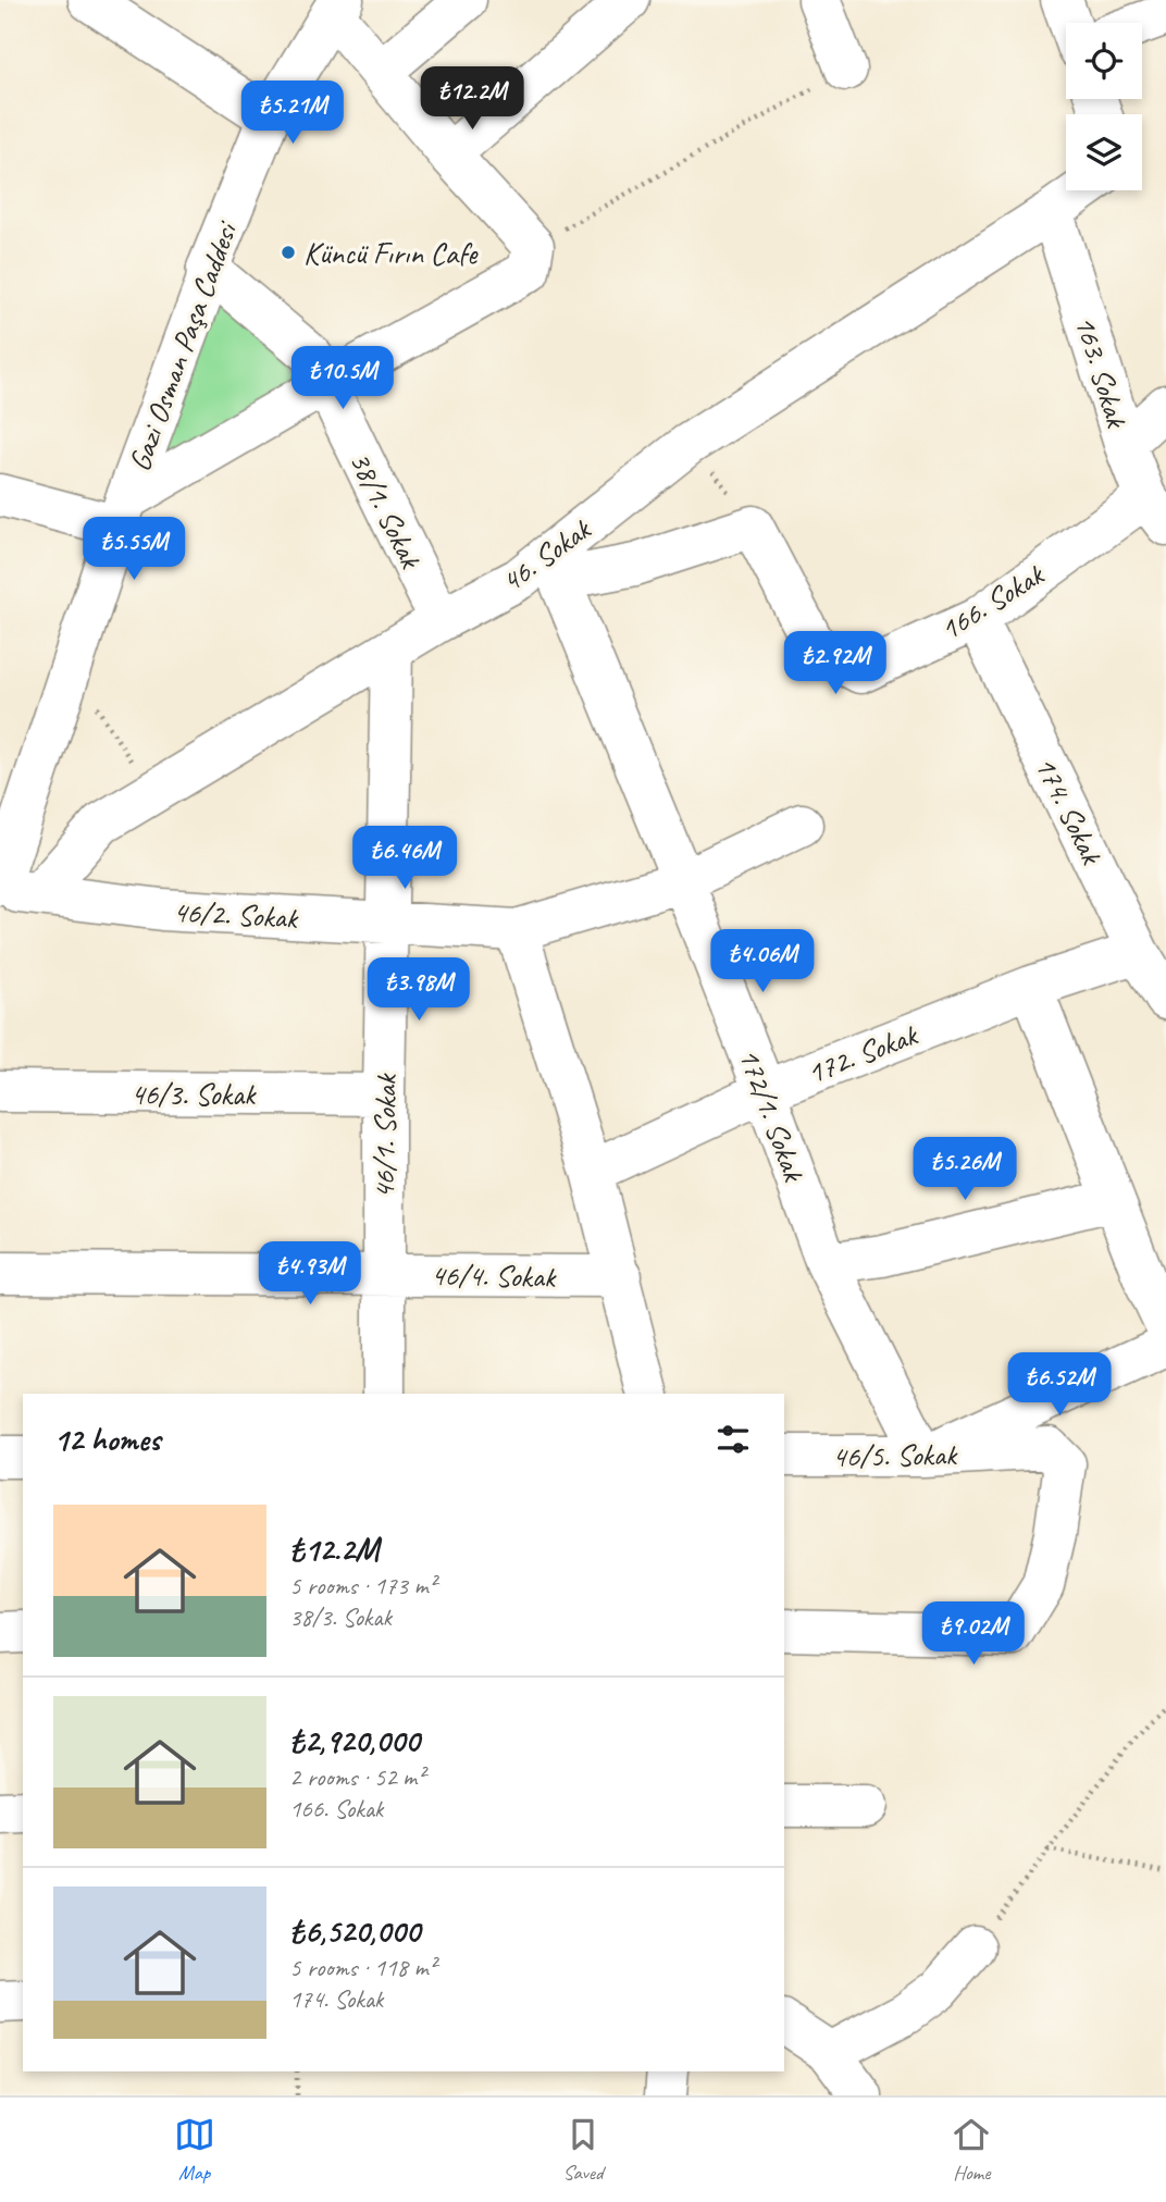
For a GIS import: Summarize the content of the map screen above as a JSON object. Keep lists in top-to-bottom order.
{
  "streets": {
    "street": [
      "Gazi Osman Paşa Caddesi",
      "163. Sokak",
      "38/1. Sokak",
      "46. Sokak",
      "166. Sokak",
      "174. Sokak",
      "46/2. Sokak",
      "172. Sokak",
      "46/3. Sokak",
      "172/1. Sokak",
      "46/1. Sokak",
      "46/4. Sokak",
      "46/5. Sokak"
    ]
  },
  "crossings": [
    ["Gazi Osman Paşa Caddesi", "38/1. Sokak"],
    ["Gazi Osman Paşa Caddesi", "46. Sokak"],
    ["Gazi Osman Paşa Caddesi", "46/2. Sokak"],
    ["163. Sokak", "46. Sokak"],
    ["163. Sokak", "166. Sokak"],
    ["38/1. Sokak", "46. Sokak"],
    ["46. Sokak", "46/2. Sokak"],
    ["46. Sokak", "172/1. Sokak"],
    ["46. Sokak", "46/1. Sokak"],
    ["166. Sokak", "174. Sokak"],
    ["174. Sokak", "172. Sokak"],
    ["46/2. Sokak", "172/1. Sokak"],
    ["46/2. Sokak", "46/1. Sokak"],
    ["172. Sokak", "172/1. Sokak"],
    ["46/3. Sokak", "46/1. Sokak"],
    ["172/1. Sokak", "46/5. Sokak"],
    ["46/1. Sokak", "46/4. Sokak"]
  ],
  "places": ["Küncü Fırın Cafe"],
  "page": {
    "price": [
      "₺12.2M",
      "₺5.21M",
      "₺10.5M",
      "₺5.55M",
      "₺2.92M",
      "₺6.46M",
      "₺4.06M",
      "₺3.98M",
      "₺5.26M",
      "₺4.93M",
      "₺6.52M",
      "₺9.02M"
    ],
    "heading": "12 homes",
    "list": [
      {
        "name": "₺12.2M",
        "note": "5 rooms · 173 m² · 38/3. Sokak"
      },
      {
        "name": "₺2,920,000",
        "note": "2 rooms · 52 m² · 166. Sokak"
      },
      {
        "name": "₺6,520,000",
        "note": "5 rooms · 118 m² · 174. Sokak"
      }
    ],
    "tabs": ["Map", "Saved", "Home"]
  }
}
